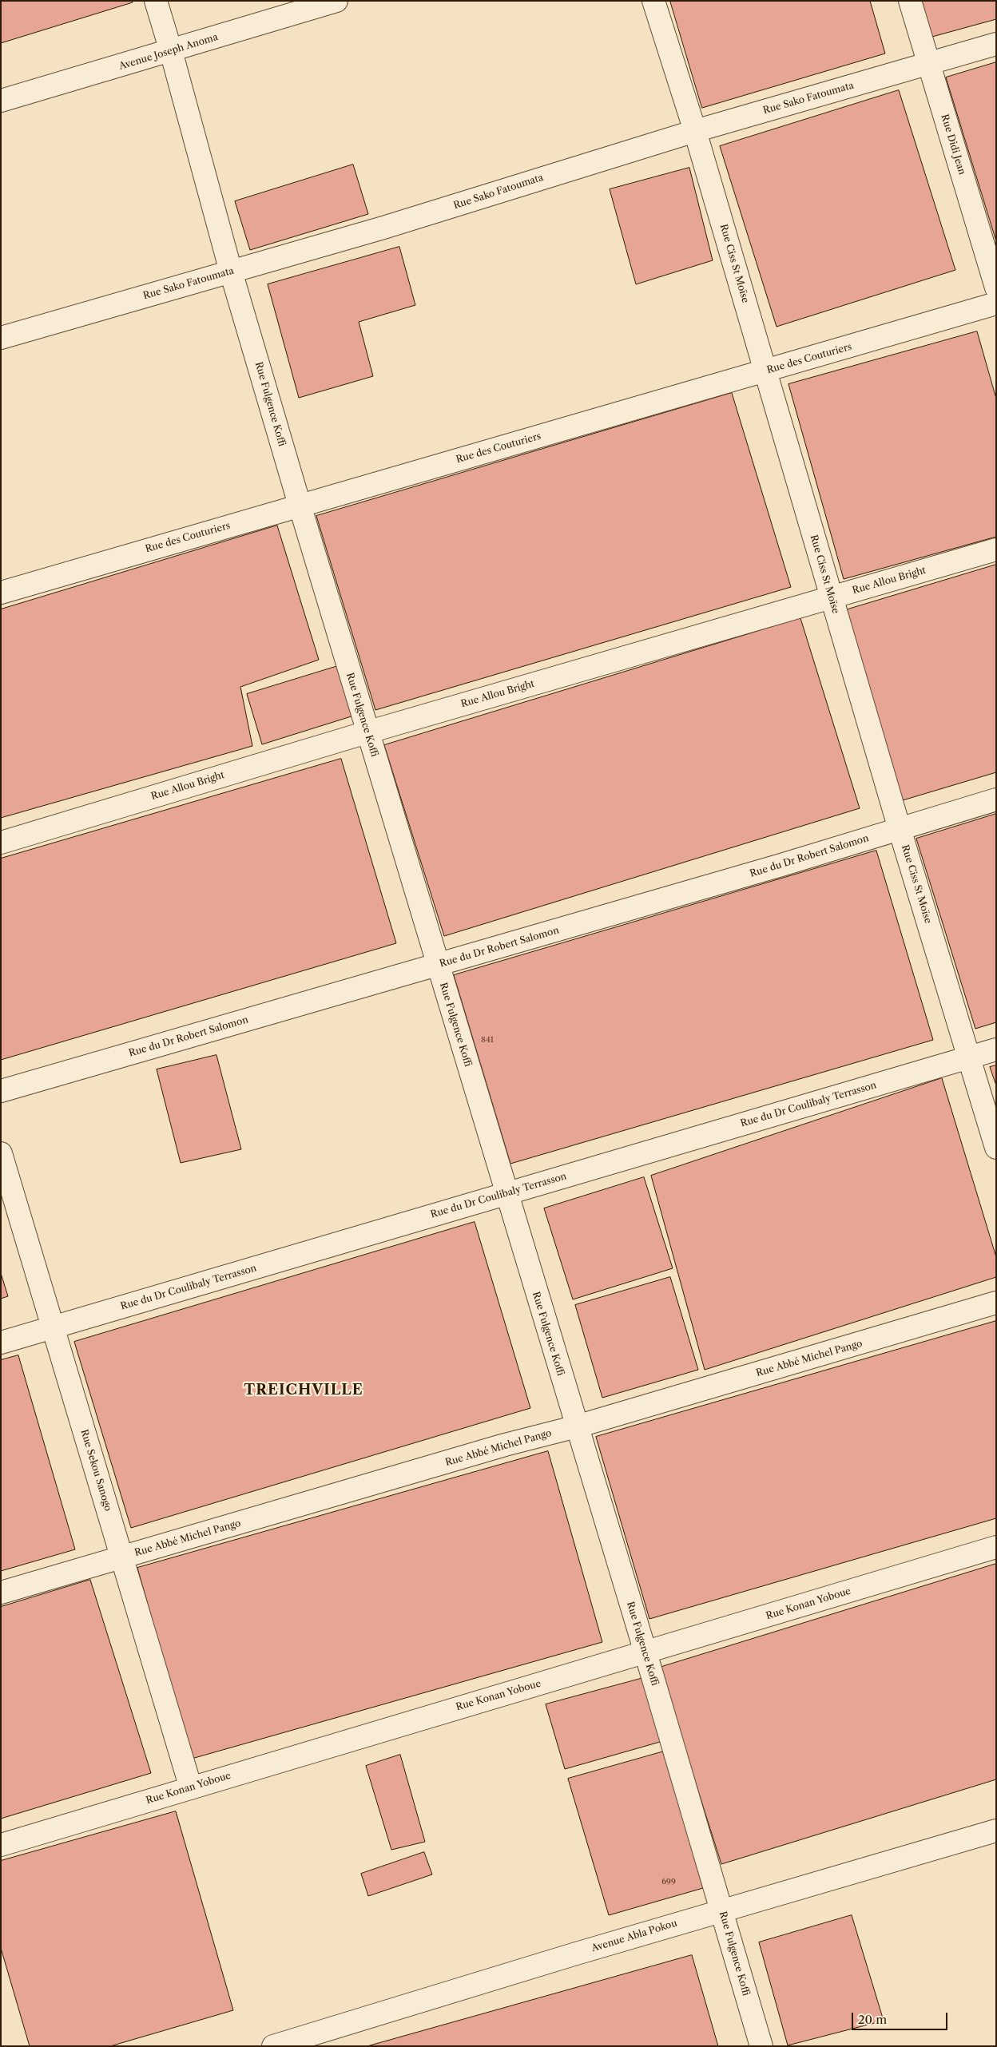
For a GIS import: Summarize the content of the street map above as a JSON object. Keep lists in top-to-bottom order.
{
  "streets": {
    "street": [
      "Avenue Joseph Anoma",
      "Rue Sako Fatoumata",
      "Rue Didi Jean",
      "Rue Ciss St Moïse",
      "Rue des Couturiers",
      "Rue Fulgence Koffi",
      "Rue Allou Bright",
      "Rue du Dr Robert Salomon",
      "Rue du Dr Coulibaly Terrasson",
      "Rue Abbé Michel Pango",
      "Rue Sekou Sanogo",
      "Rue Konan Yoboue",
      "Avenue Abla Pokou"
    ]
  },
  "crossings": [
    ["Avenue Joseph Anoma", "Rue Fulgence Koffi"],
    ["Rue Sako Fatoumata", "Rue Didi Jean"],
    ["Rue Sako Fatoumata", "Rue Ciss St Moïse"],
    ["Rue Sako Fatoumata", "Rue Fulgence Koffi"],
    ["Rue Ciss St Moïse", "Rue des Couturiers"],
    ["Rue Ciss St Moïse", "Rue Allou Bright"],
    ["Rue Ciss St Moïse", "Rue du Dr Robert Salomon"],
    ["Rue Ciss St Moïse", "Rue du Dr Coulibaly Terrasson"],
    ["Rue des Couturiers", "Rue Fulgence Koffi"],
    ["Rue Fulgence Koffi", "Rue Allou Bright"],
    ["Rue Fulgence Koffi", "Rue du Dr Robert Salomon"],
    ["Rue Fulgence Koffi", "Rue du Dr Coulibaly Terrasson"],
    ["Rue Fulgence Koffi", "Rue Abbé Michel Pango"],
    ["Rue Fulgence Koffi", "Rue Konan Yoboue"],
    ["Rue Fulgence Koffi", "Avenue Abla Pokou"],
    ["Rue du Dr Coulibaly Terrasson", "Rue Sekou Sanogo"],
    ["Rue Abbé Michel Pango", "Rue Sekou Sanogo"],
    ["Rue Sekou Sanogo", "Rue Konan Yoboue"]
  ],
  "districts": ["TREICHVILLE"],
  "house_numbers": ["841", "699"],
  "scale_bar": "20 m"
}
